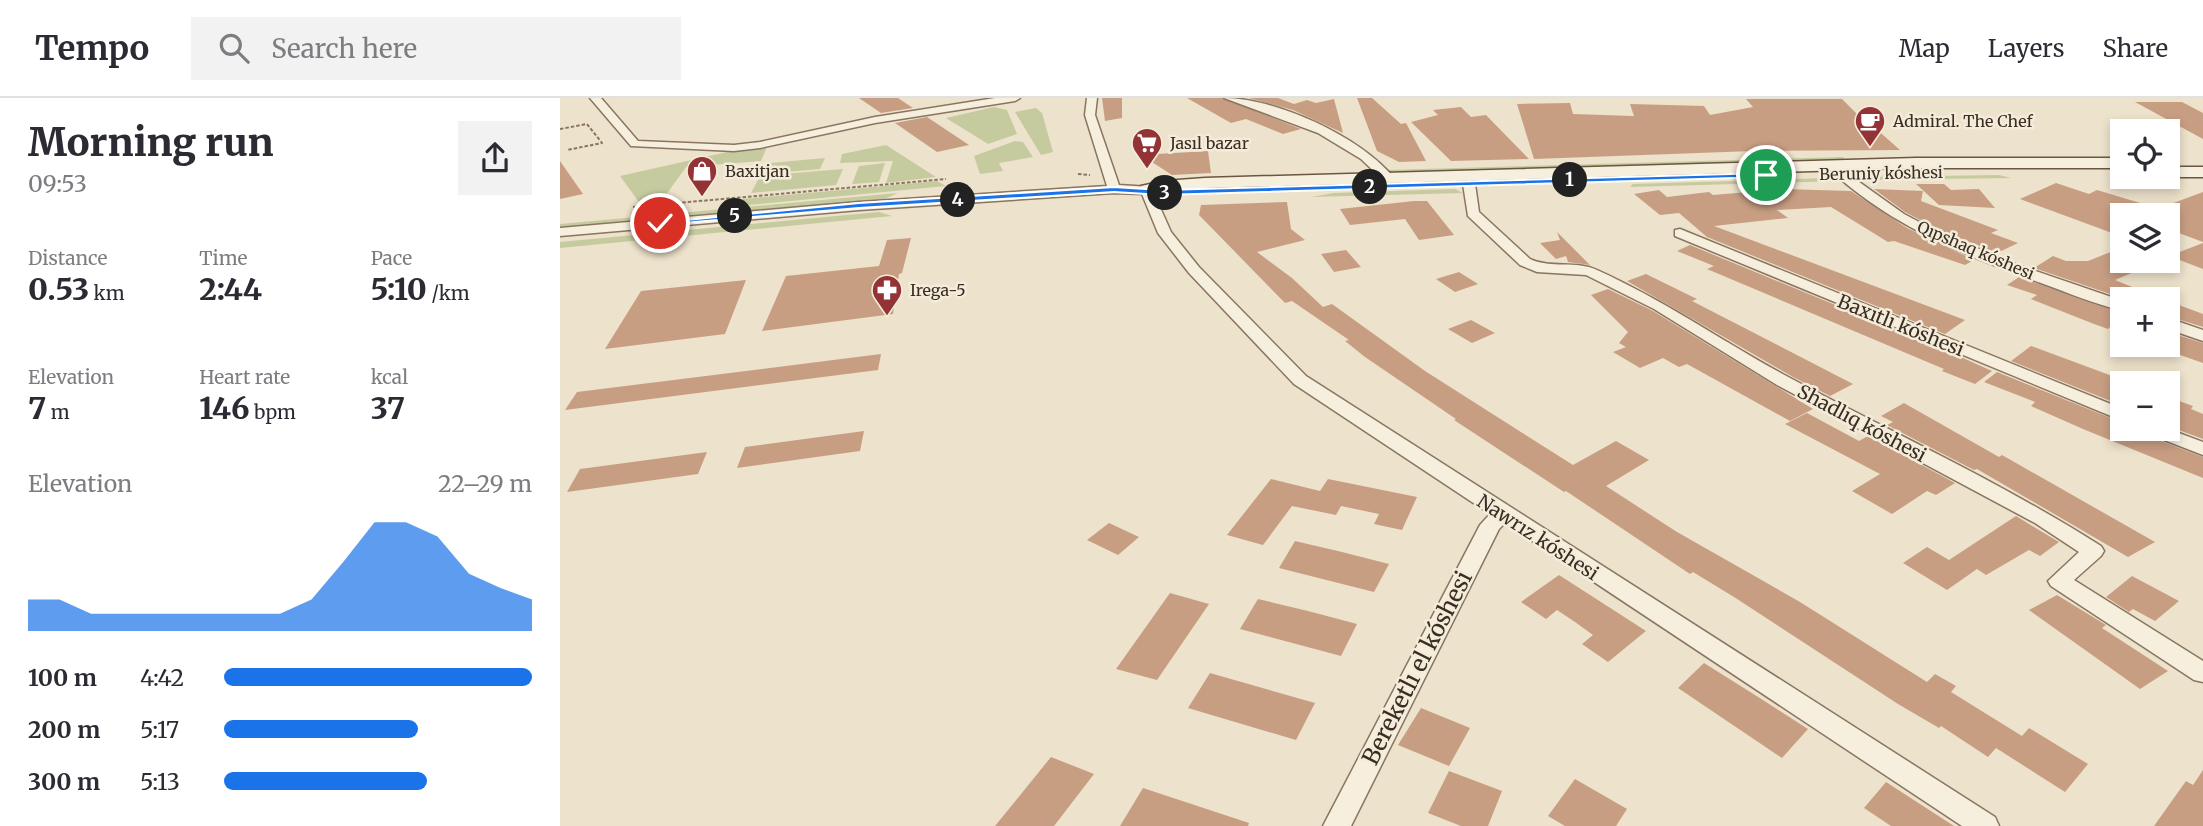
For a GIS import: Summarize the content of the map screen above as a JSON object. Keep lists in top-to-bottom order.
{
  "streets": {
    "street": [
      "Beruniy kóshesi",
      "Qıpshaq kóshesi",
      "Baxıtlı kóshesi",
      "Shadlıq kóshesi",
      "Nawrız kóshesi",
      "Bereketlı el kóshesi"
    ]
  },
  "crossings": [
    ["Beruniy kóshesi", "Qıpshaq kóshesi"],
    ["Beruniy kóshesi", "Shadlıq kóshesi"],
    ["Beruniy kóshesi", "Nawrız kóshesi"],
    ["Nawrız kóshesi", "Bereketlı el kóshesi"]
  ],
  "places": {
    "cafe": ["Admiral. The Chef"],
    "supermarket": ["Jasıl bazar"],
    "shop": ["Baxitjan"],
    "pharmacy": ["Irega-5"]
  },
  "page": {
    "header": "Tempo",
    "search": "Search here",
    "nav": ["Map", "Layers", "Share"],
    "heading": ["Morning run", "09:53"],
    "map_buttons": ["+", "−"],
    "pins": [
      "1",
      "2",
      "3",
      "4",
      "5"
    ],
    "stats": [
      ["Distance", "0.53 km"],
      ["Time", "2:44"],
      ["Pace", "5:10 /km"],
      ["Elevation", "7 m"],
      ["Heart rate", "146 bpm"],
      ["kcal", "37"]
    ],
    "chart": ["Elevation", "22–29 m"],
    "list": [
      {
        "name": "100 m",
        "note": "4:42"
      },
      {
        "name": "200 m",
        "note": "5:17"
      },
      {
        "name": "300 m",
        "note": "5:13"
      }
    ]
  }
}
